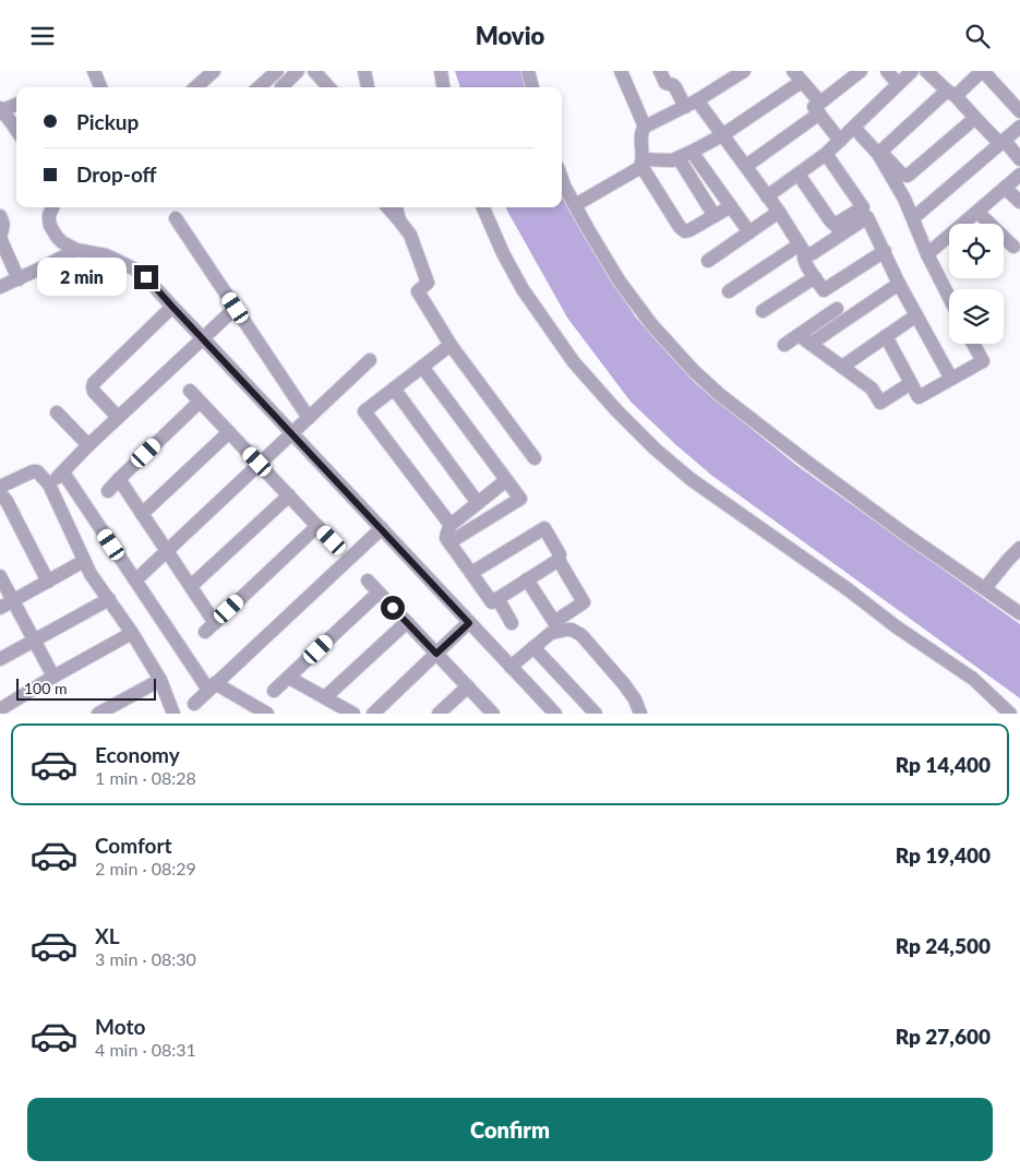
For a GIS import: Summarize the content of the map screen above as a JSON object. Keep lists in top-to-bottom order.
{
  "scale_bar": "100 m",
  "page": {
    "header": "Movio",
    "banner": ["Pickup", "Drop-off"],
    "bubble": "2 min",
    "scale": "100 m",
    "list": [
      {
        "name": "Economy",
        "note": "1 min · 08:28",
        "value": "Rp 14,400"
      },
      {
        "name": "Comfort",
        "note": "2 min · 08:29",
        "value": "Rp 19,400"
      },
      {
        "name": "XL",
        "note": "3 min · 08:30",
        "value": "Rp 24,500"
      },
      {
        "name": "Moto",
        "note": "4 min · 08:31",
        "value": "Rp 27,600"
      }
    ],
    "buttons": "Confirm"
  }
}
